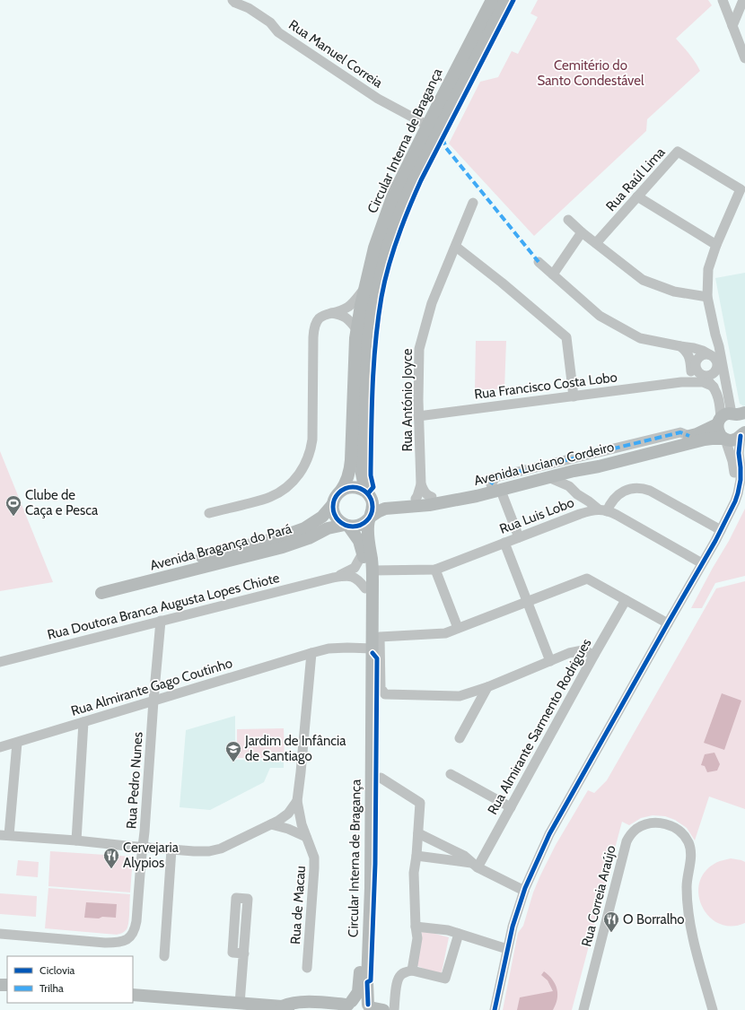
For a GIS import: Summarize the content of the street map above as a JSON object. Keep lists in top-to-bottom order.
{
  "streets": {
    "main road": ["Circular Interna de Bragança", "Avenida Luciano Cordeiro", "Avenida Bragança do Pará"],
    "street": [
      "Rua Manuel Correia",
      "Rua Raúl Lima",
      "Rua Francisco Costa Lobo",
      "Rua António Joyce",
      "Rua Luis Lobo",
      "Rua Doutora Branca Augusta Lopes Chiote",
      "Rua Almirante Gago Coutinho",
      "Rua Almirante Sarmento Rodrigues",
      "Rua Pedro Nunes",
      "Rua Correia Araújo",
      "Rua de Macau"
    ]
  },
  "crossings": [
    ["Rua Manuel Correia", "Circular Interna de Bragança"],
    ["Circular Interna de Bragança", "Avenida Luciano Cordeiro"],
    ["Circular Interna de Bragança", "Rua Luis Lobo"],
    ["Circular Interna de Bragança", "Avenida Bragança do Pará"],
    ["Circular Interna de Bragança", "Rua Almirante Gago Coutinho"],
    ["Rua Raúl Lima", "Avenida Luciano Cordeiro"],
    ["Rua Francisco Costa Lobo", "Rua António Joyce"],
    ["Rua António Joyce", "Avenida Luciano Cordeiro"],
    ["Avenida Luciano Cordeiro", "Avenida Bragança do Pará"],
    ["Rua Doutora Branca Augusta Lopes Chiote", "Rua Pedro Nunes"],
    ["Rua Almirante Gago Coutinho", "Rua Pedro Nunes"],
    ["Rua Almirante Gago Coutinho", "Rua de Macau"]
  ],
  "parks": ["Cemitério do Santo Condestável"],
  "places": {
    "sports": ["Clube de Caça e Pesca"],
    "school or university": ["Jardim de Infância de Santiago"],
    "restaurant": ["Cervejaria Alypios", "O Borralho"]
  },
  "legend": ["Ciclovia", "Trilha"]
}
